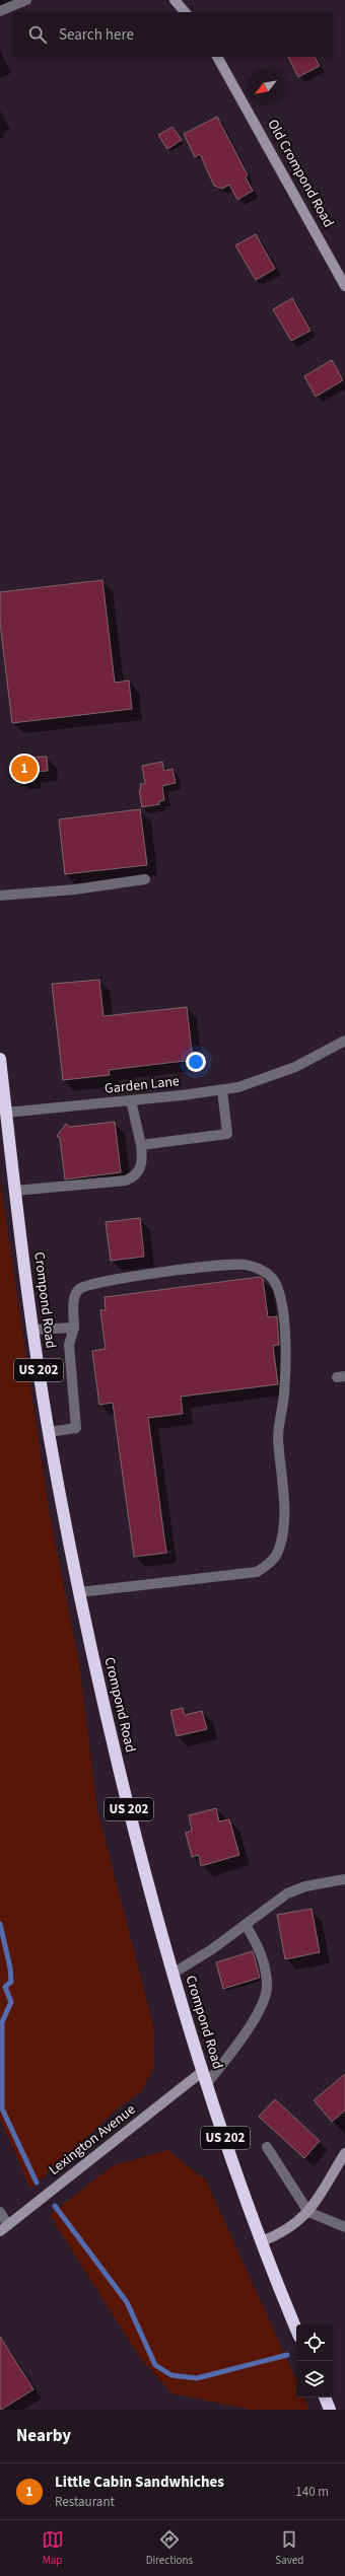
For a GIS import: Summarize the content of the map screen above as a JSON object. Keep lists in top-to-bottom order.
{
  "streets": {
    "highway": ["Crompond Road", "US 202"],
    "street": ["Old Crompond Road", "Garden Lane", "Lexington Avenue"]
  },
  "crossings": [
    ["Garden Lane", "Crompond Road"],
    ["Crompond Road", "Lexington Avenue"]
  ],
  "north": "bottom left",
  "page": {
    "search": "Search here",
    "pins": "1",
    "heading": "Nearby",
    "list": [
      {
        "mark": "1",
        "name": "Little Cabin Sandwhiches",
        "note": "Restaurant",
        "value": "140 m"
      }
    ],
    "nav": ["Map", "Directions", "Saved"]
  }
}
